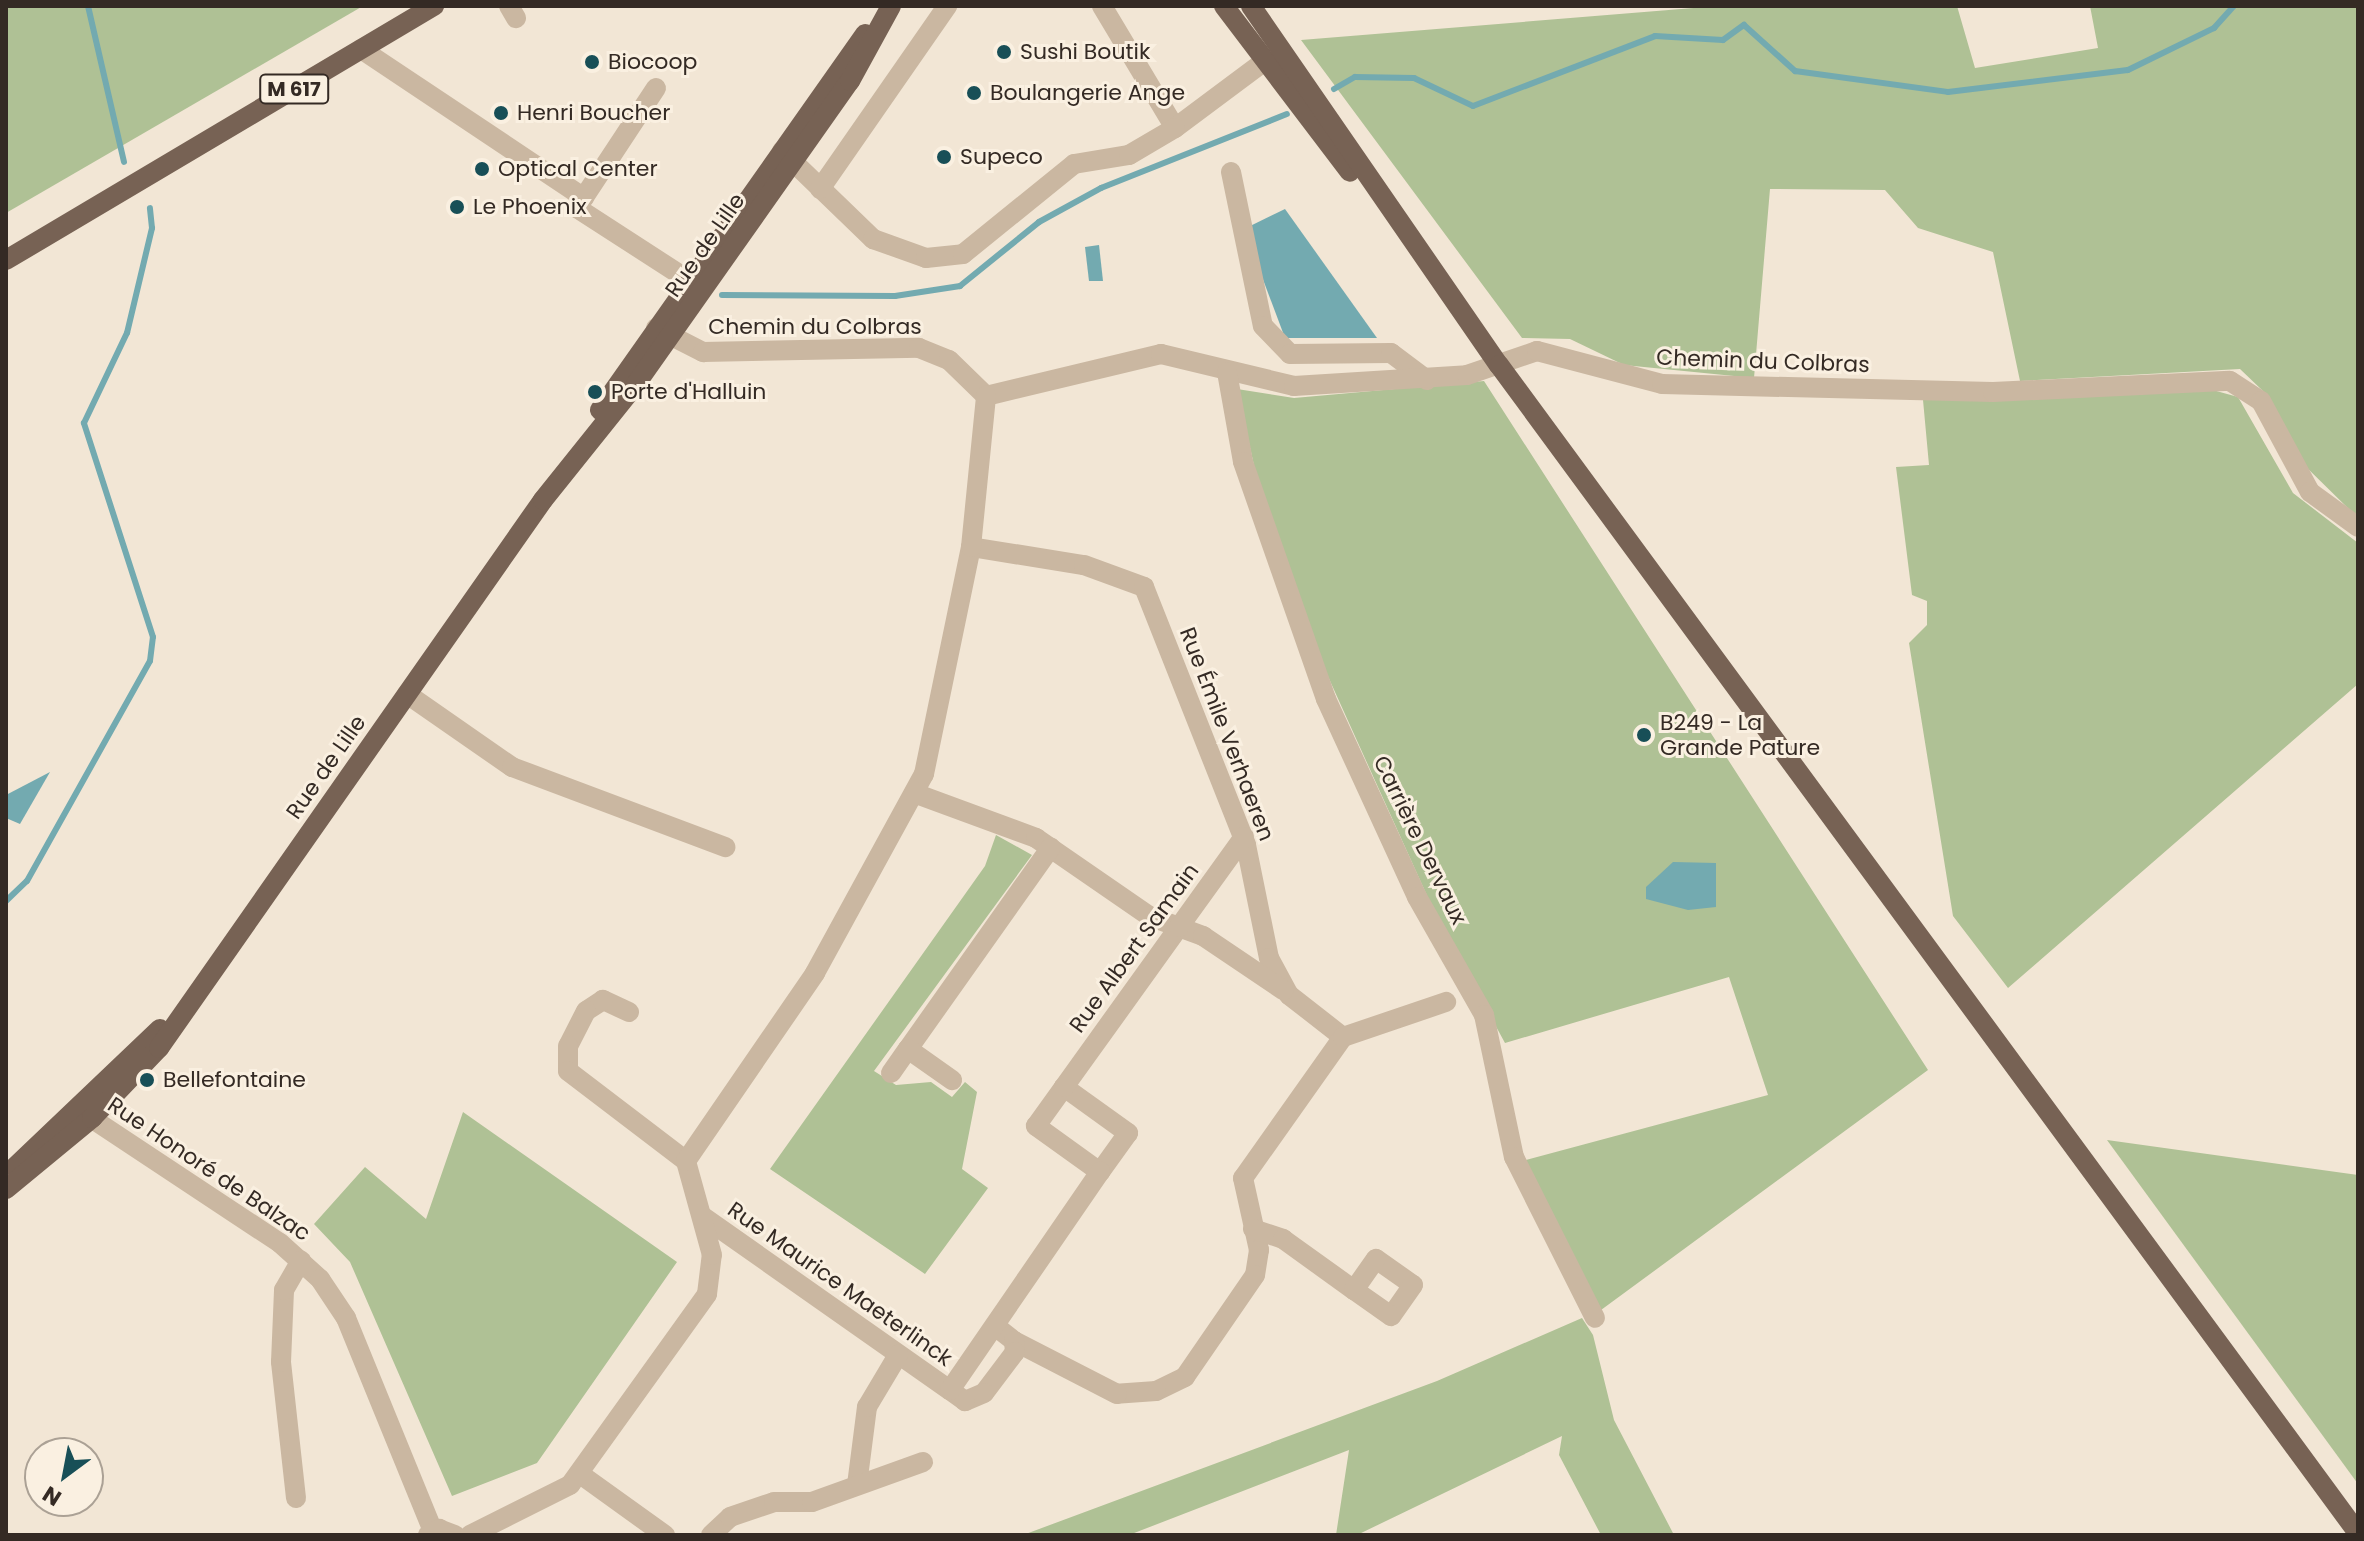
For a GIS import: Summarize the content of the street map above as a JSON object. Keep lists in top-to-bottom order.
{
  "streets": {
    "main road": ["M 617", "Rue de Lille"],
    "street": [
      "Chemin du Colbras",
      "Rue Émile Verhaeren",
      "Carrière Dervaux",
      "Rue Albert Samain",
      "Rue Honoré de Balzac",
      "Rue Maurice Maeterlinck"
    ]
  },
  "crossings": [
    ["Rue de Lille", "Chemin du Colbras"],
    ["Rue de Lille", "Rue Honoré de Balzac"],
    ["Chemin du Colbras", "Carrière Dervaux"],
    ["Rue Émile Verhaeren", "Rue Albert Samain"]
  ],
  "places": [
    "Sushi Boutik",
    "Biocoop",
    "Boulangerie Ange",
    "Henri Boucher",
    "Supeco",
    "Optical Center",
    "Le Phoenix",
    "Porte d'Halluin",
    "B249 - La Grande Pature",
    "Bellefontaine"
  ],
  "north": "bottom left"
}
